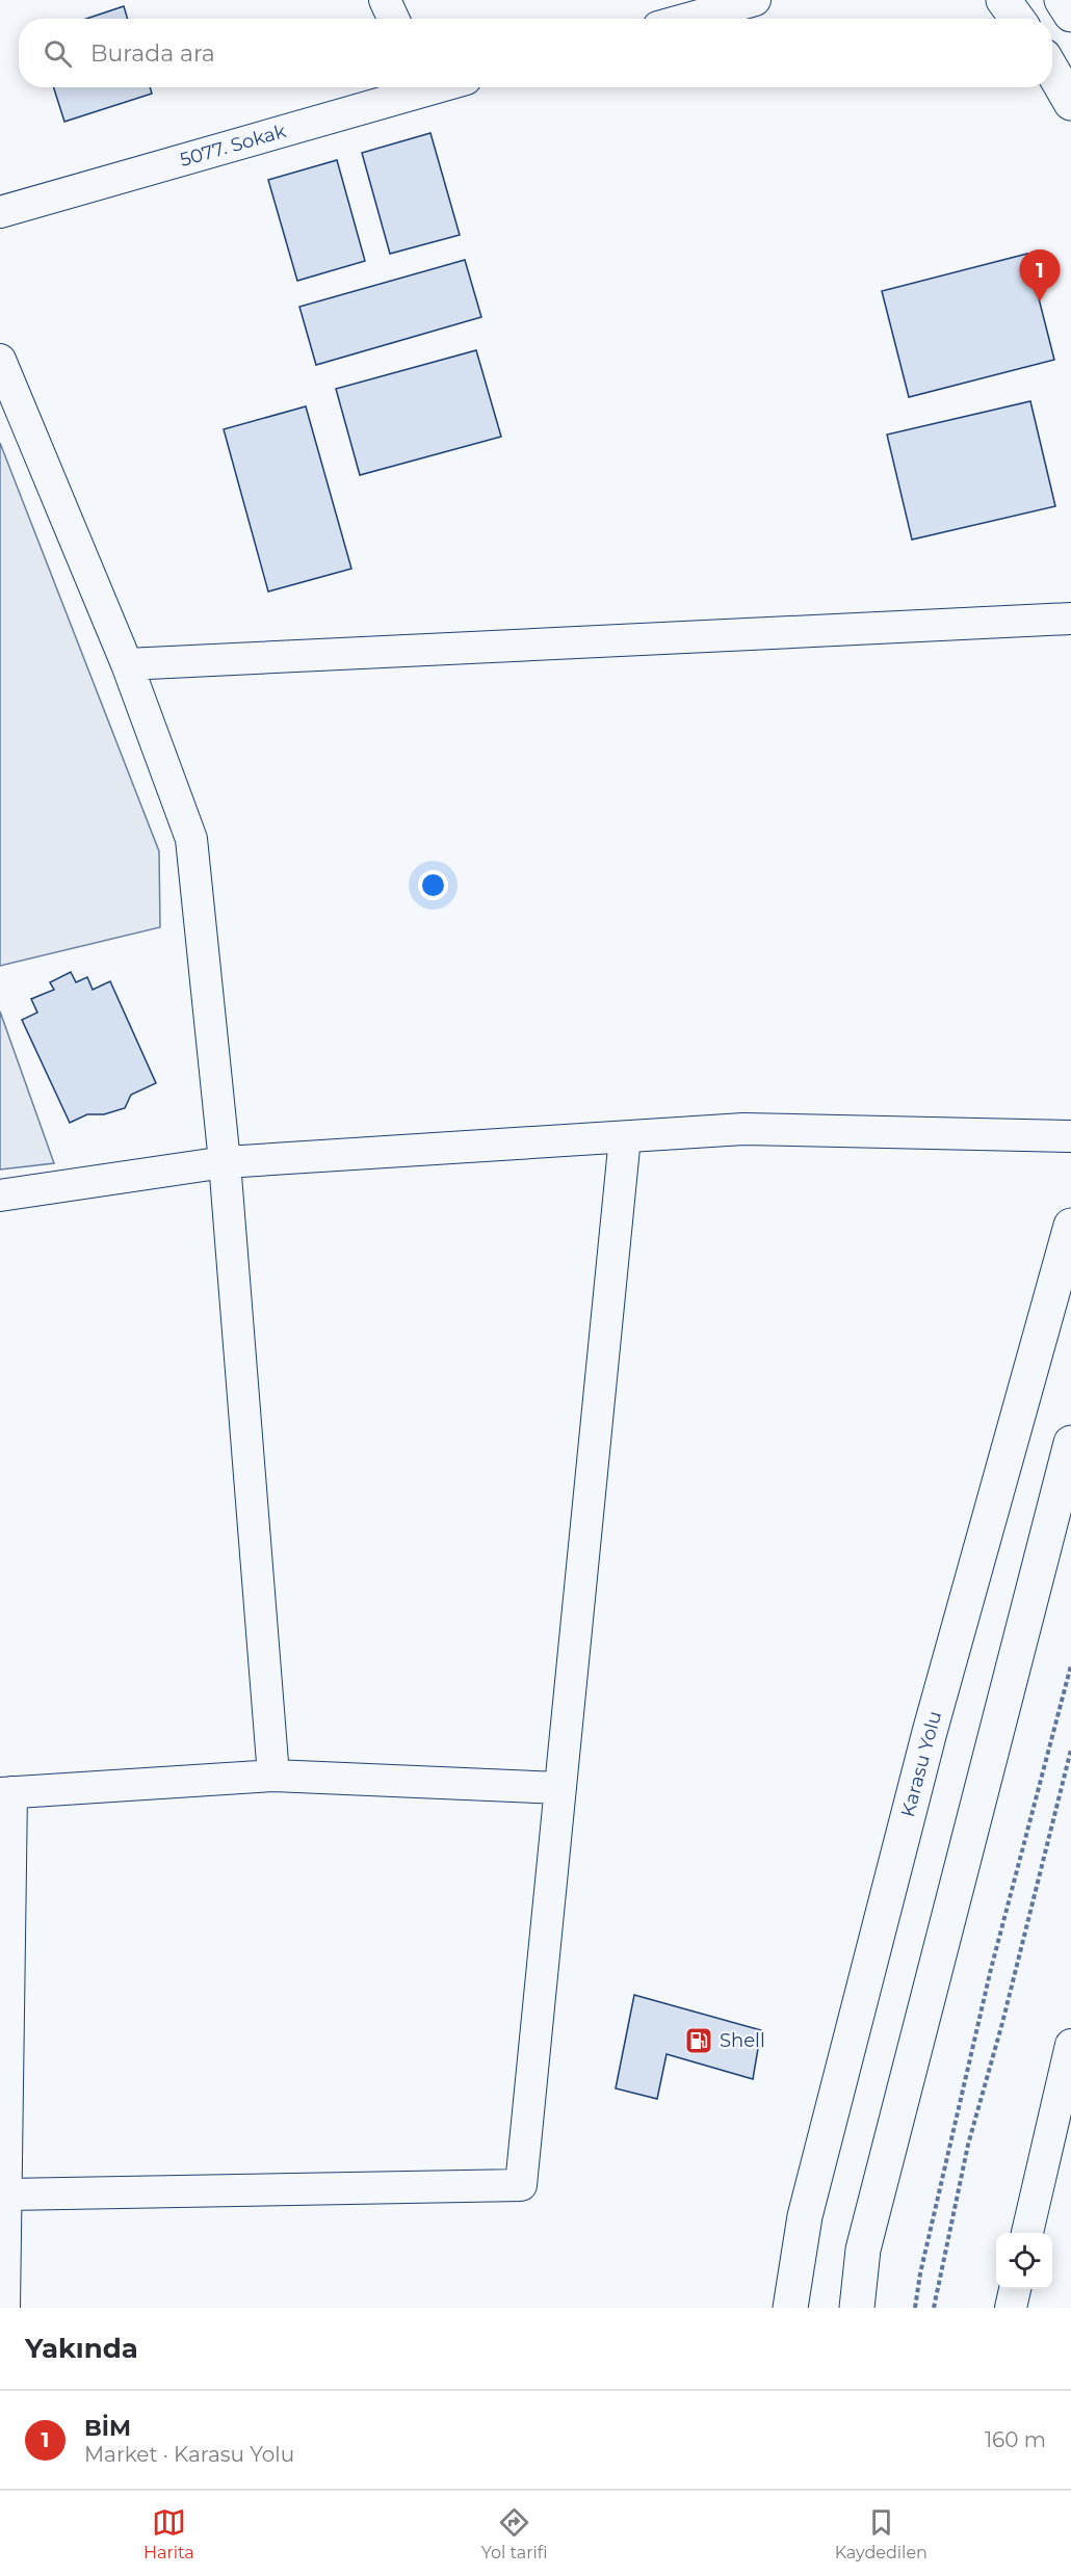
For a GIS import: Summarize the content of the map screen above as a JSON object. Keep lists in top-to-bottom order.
{
  "streets": {
    "highway": ["Karasu Yolu"],
    "street": ["5077. Sokak"]
  },
  "places": {
    "fuel station": ["Shell"]
  },
  "page": {
    "search": "Burada ara",
    "pins": "1",
    "heading": "Yakında",
    "list": [
      {
        "mark": "1",
        "name": "BİM",
        "note": "Market · Karasu Yolu",
        "value": "160 m"
      }
    ],
    "nav": ["Harita", "Yol tarifi", "Kaydedilen"]
  }
}
